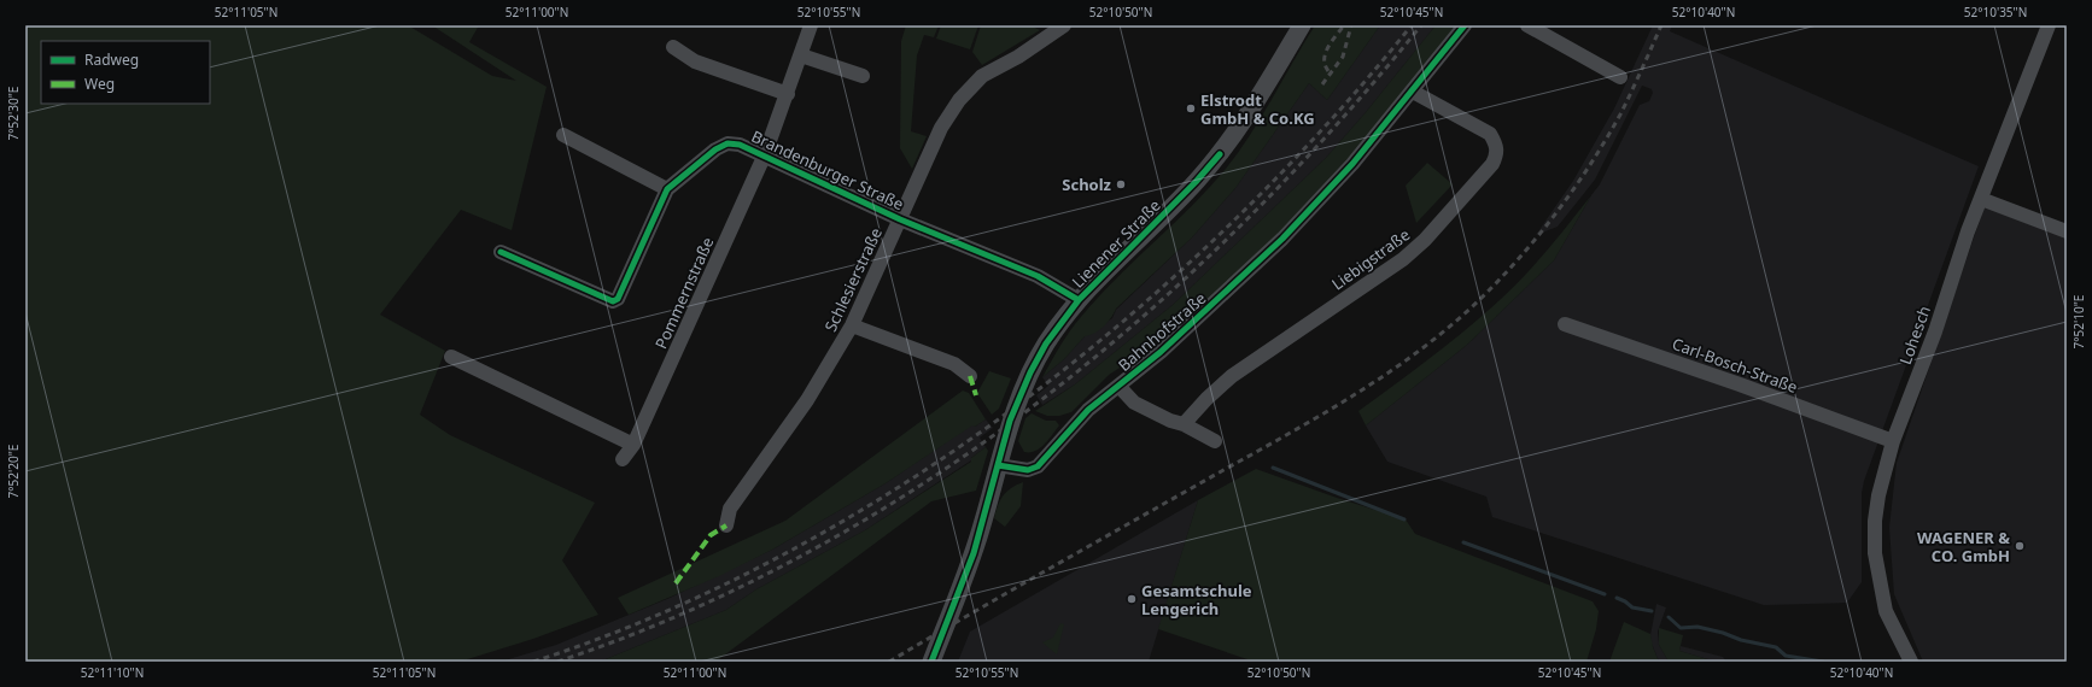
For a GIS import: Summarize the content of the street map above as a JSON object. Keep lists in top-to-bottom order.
{
  "streets": {
    "street": [
      "Brandenburger Straße",
      "Lienener Straße",
      "Liebigstraße",
      "Schlesierstraße",
      "Pommernstraße",
      "Bahnhofstraße",
      "Lohesch",
      "Carl-Bosch-Straße"
    ]
  },
  "crossings": [
    ["Brandenburger Straße", "Lienener Straße"],
    ["Brandenburger Straße", "Schlesierstraße"],
    ["Brandenburger Straße", "Pommernstraße"],
    ["Lienener Straße", "Bahnhofstraße"],
    ["Liebigstraße", "Bahnhofstraße"],
    ["Lohesch", "Carl-Bosch-Straße"]
  ],
  "places": [
    "Elstrodt GmbH & Co.KG",
    "Scholz",
    "WAGENER & CO. GmbH",
    "Gesamtschule Lengerich"
  ],
  "legend": ["Radweg", "Weg"],
  "coordinates": [
    "52°11'05\"N",
    "52°11'00\"N",
    "52°10'55\"N",
    "52°10'50\"N",
    "52°10'45\"N",
    "52°10'40\"N",
    "52°10'35\"N",
    "7°52'30\"E",
    "7°52'10\"E",
    "7°52'20\"E",
    "52°11'10\"N"
  ]
}
